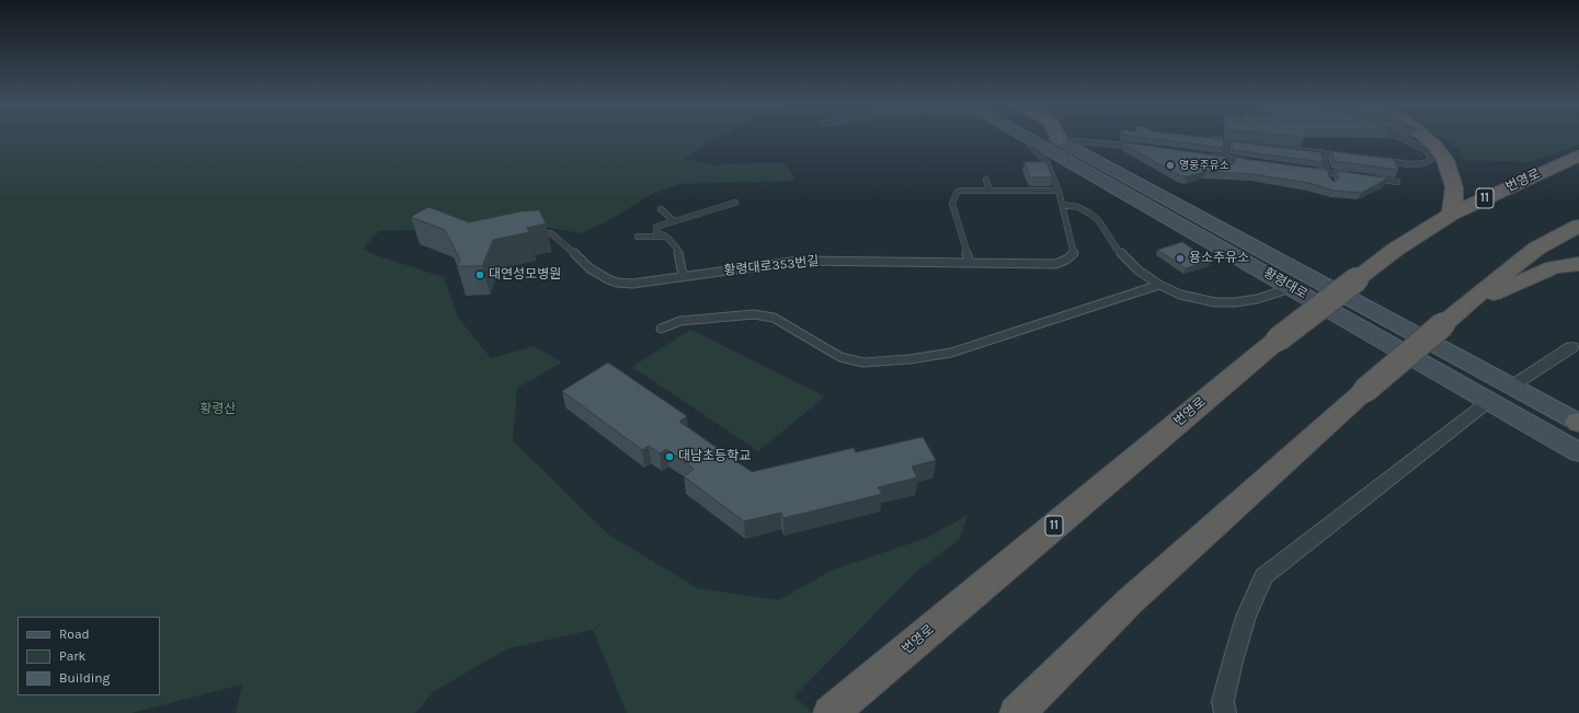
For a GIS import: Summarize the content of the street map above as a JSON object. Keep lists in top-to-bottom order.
{
  "streets": {
    "highway": ["번영로", "11"],
    "main road": ["황령대로"],
    "lane": ["황령대로353번길"]
  },
  "parks": ["황령산"],
  "places": [
    "영웅주유소",
    "용소주유소",
    "대연성모병원",
    "대남초등학교"
  ],
  "legend": ["Road", "Park", "Building"]
}
